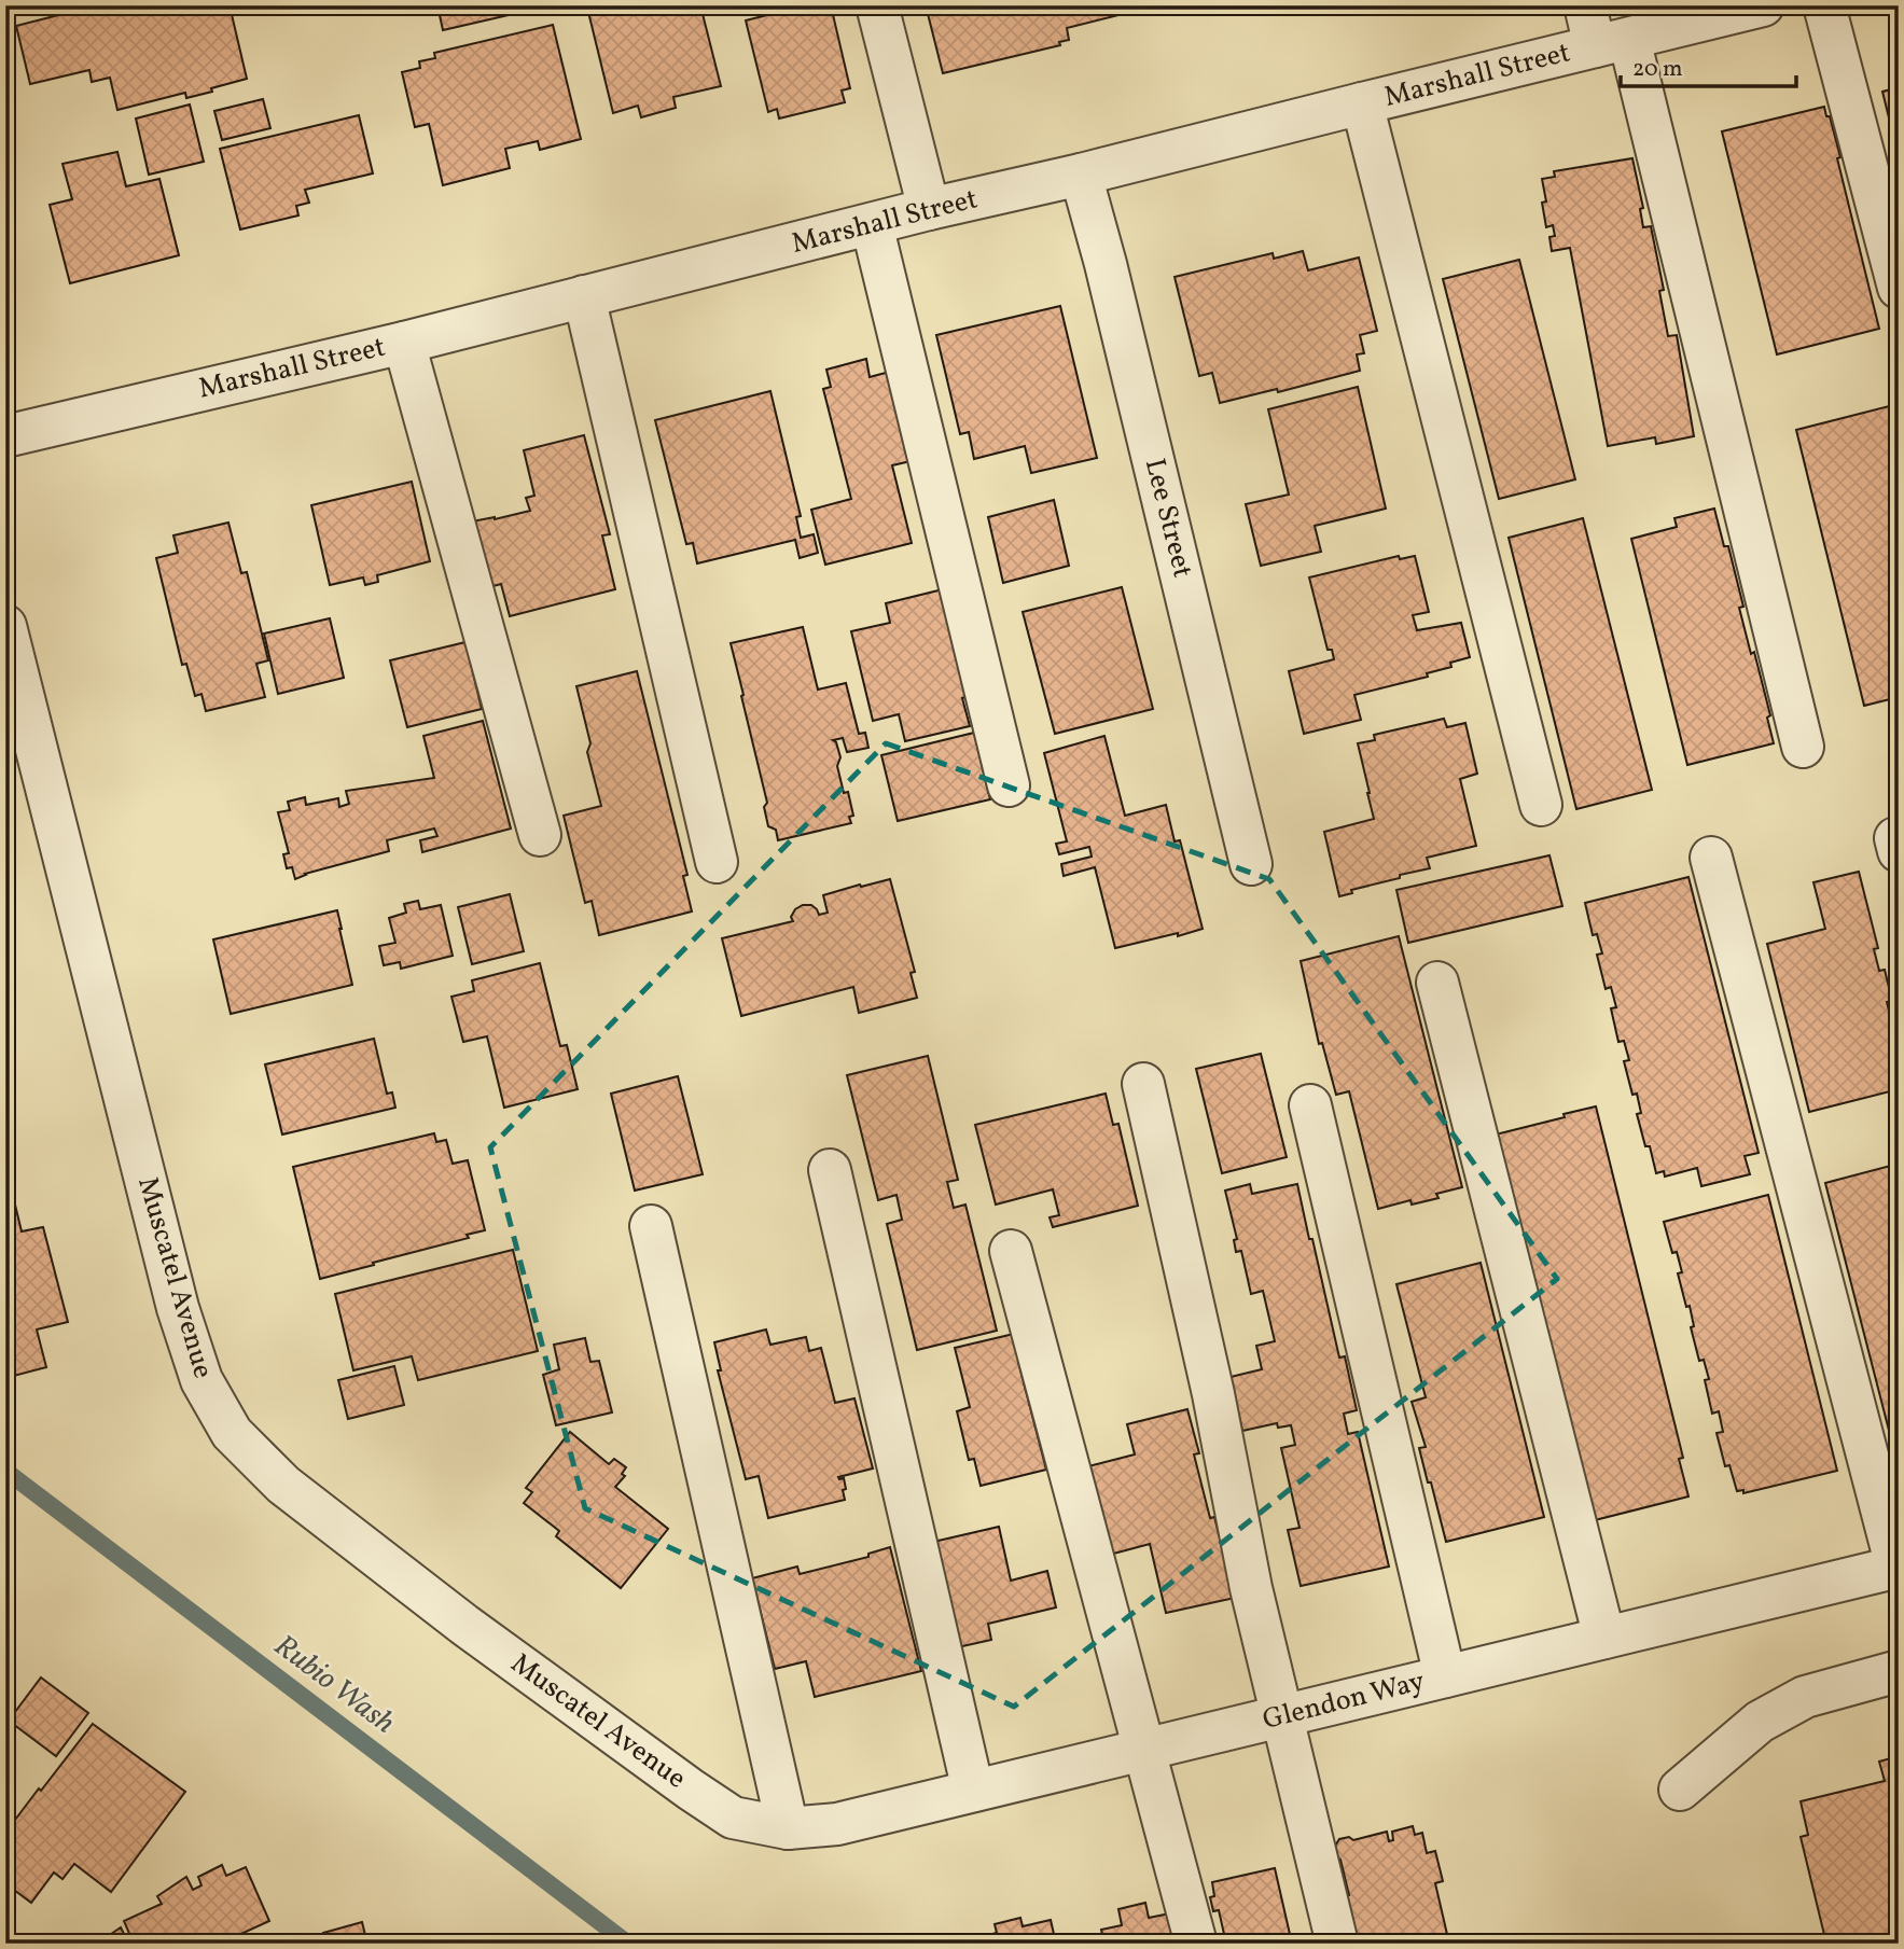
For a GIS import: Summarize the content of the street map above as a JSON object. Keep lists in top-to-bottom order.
{
  "streets": {
    "street": [
      "Marshall Street",
      "Lee Street",
      "Muscatel Avenue",
      "Glendon Way"
    ]
  },
  "crossings": [
    ["Marshall Street", "Lee Street"],
    ["Muscatel Avenue", "Glendon Way"]
  ],
  "water": ["Rubio Wash"],
  "scale_bar": "20 m"
}
